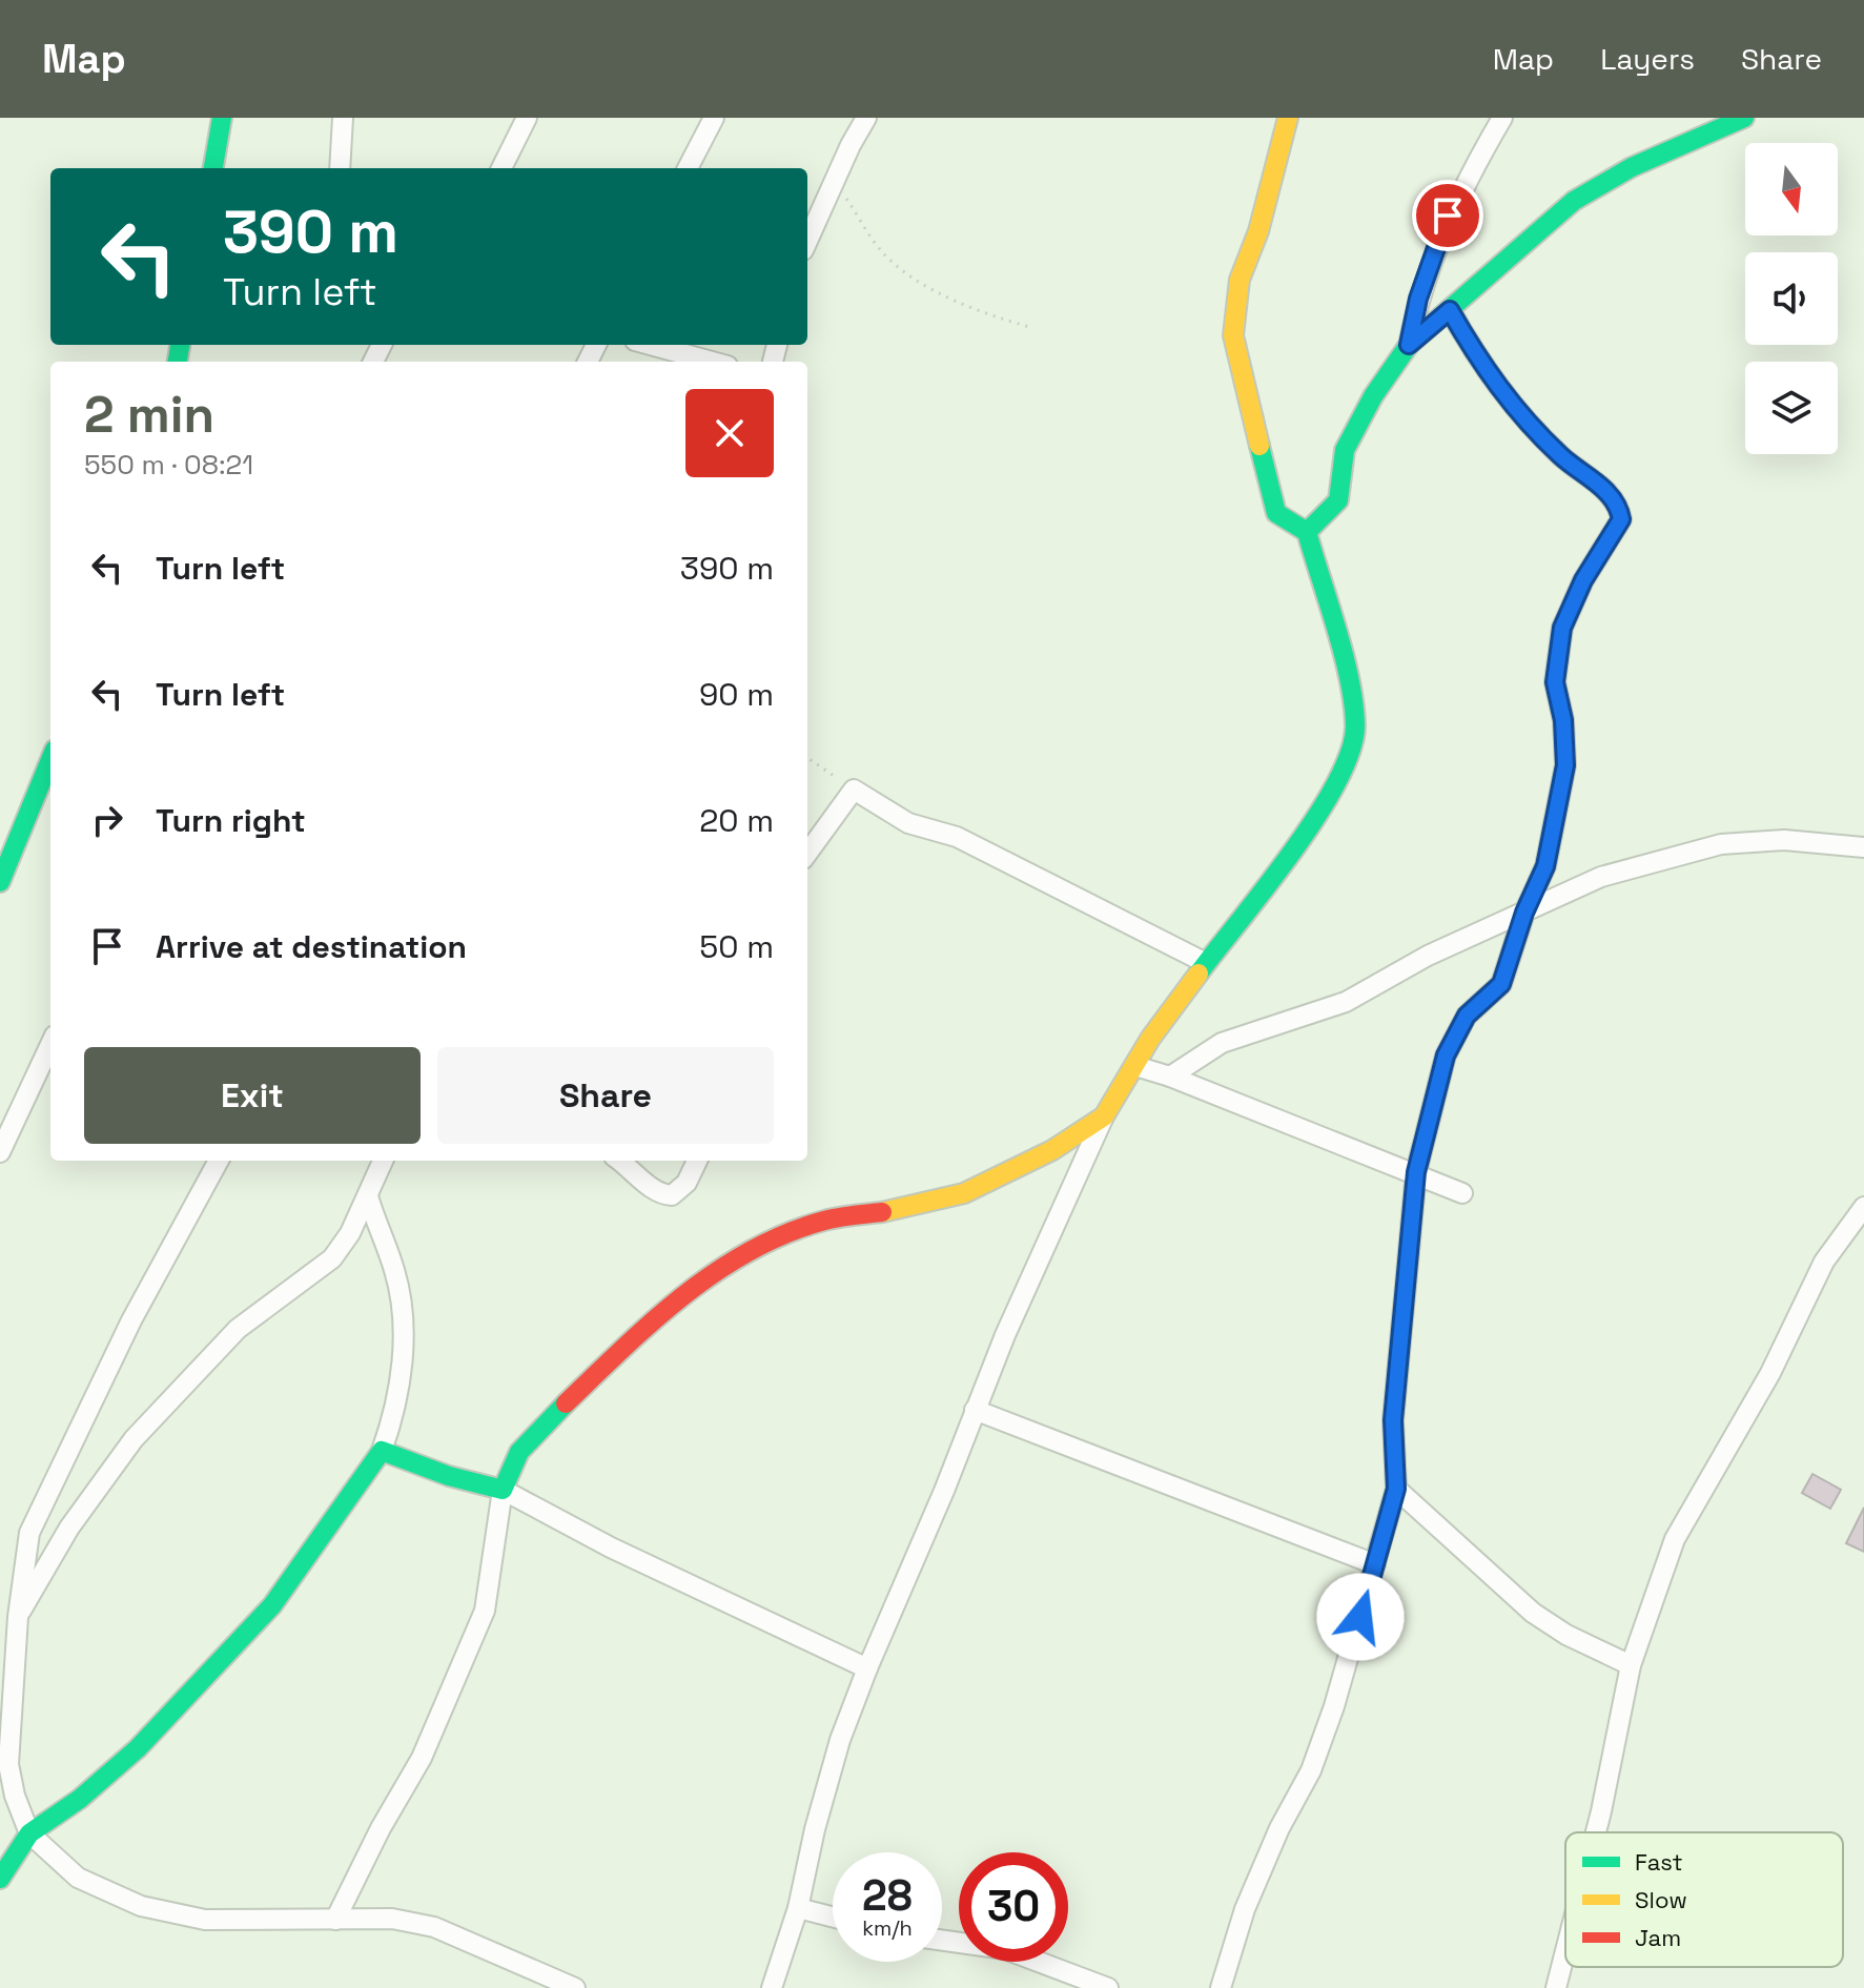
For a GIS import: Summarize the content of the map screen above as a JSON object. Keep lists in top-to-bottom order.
{
  "legend": ["Fast", "Slow", "Jam"],
  "north": "bottom",
  "page": {
    "header": "Map",
    "nav": ["Map", "Layers", "Share"],
    "turn": ["390 m", "Turn left"],
    "heading": ["2 min", "550 m · 08:21"],
    "list": [
      {
        "name": "Turn left",
        "value": "390 m"
      },
      {
        "name": "Turn left",
        "value": "90 m"
      },
      {
        "name": "Turn right",
        "value": "20 m"
      },
      {
        "name": "Arrive at destination",
        "value": "50 m"
      }
    ],
    "buttons": ["Exit", "Share"],
    "speed": "28 km/h",
    "limit": "30"
  }
}
